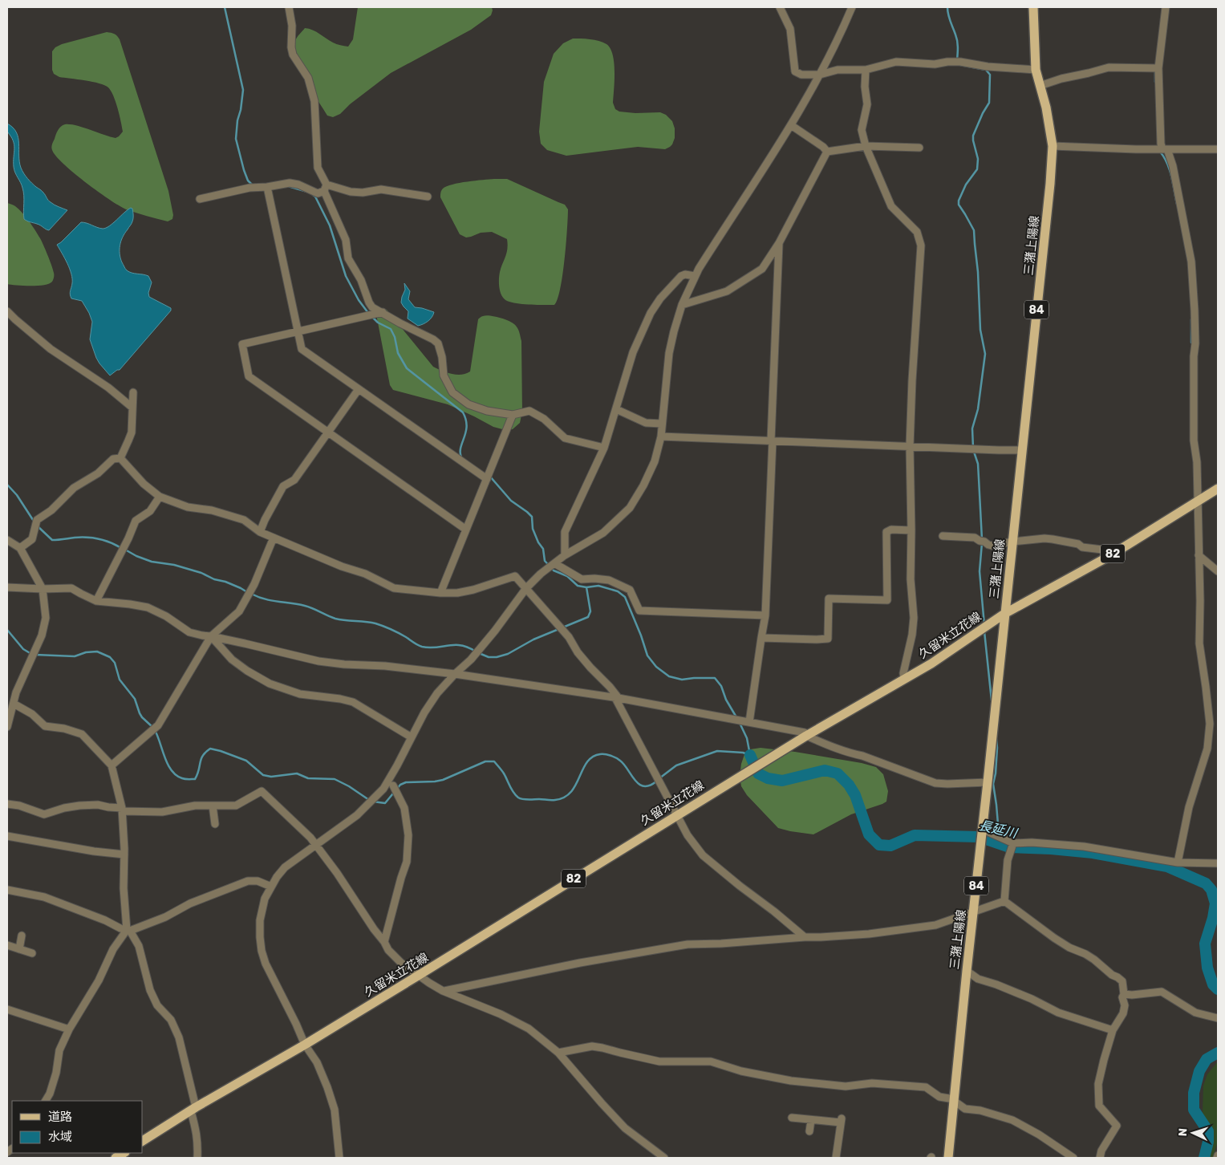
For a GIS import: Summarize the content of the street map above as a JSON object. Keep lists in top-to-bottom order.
{
  "streets": {
    "main road": [
      "三潴上陽線",
      "84",
      "82",
      "久留米立花線"
    ]
  },
  "crossings": [
    ["三潴上陽線", "久留米立花線"]
  ],
  "water": ["長延川"],
  "legend": ["道路", "水域"],
  "north": "left"
}
